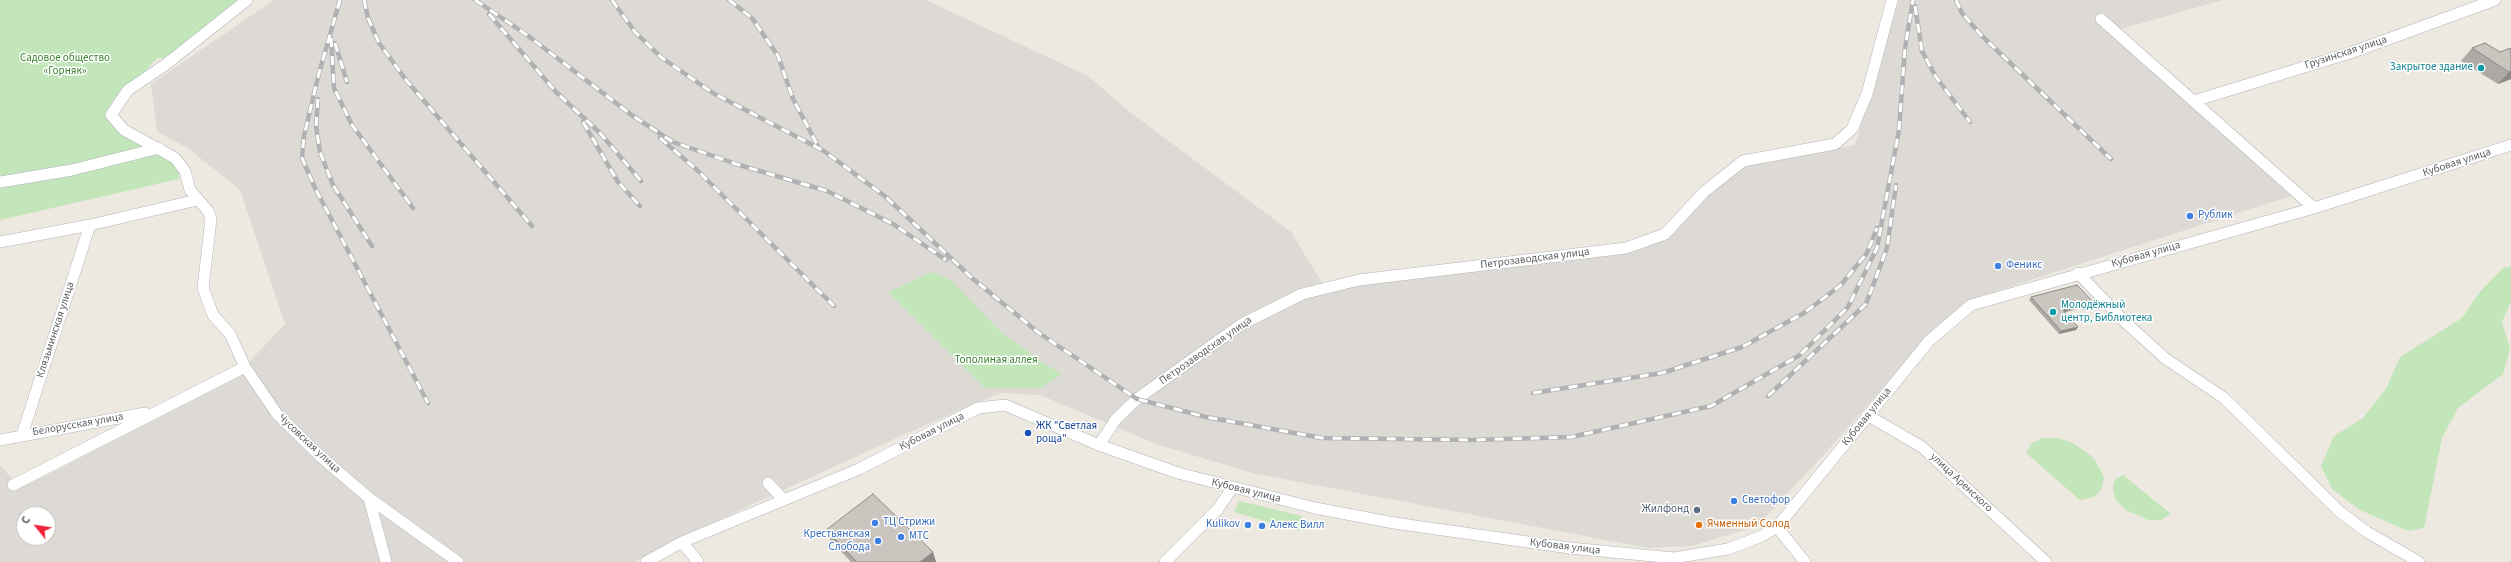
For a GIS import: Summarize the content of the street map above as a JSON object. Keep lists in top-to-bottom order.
{
  "streets": {
    "street": [
      "Грузинская улица",
      "Кубовая улица",
      "Петрозаводская улица",
      "Клязьминская улица",
      "Белорусская улица",
      "Чусовская улица",
      "улица Аренского"
    ]
  },
  "crossings": [
    ["Кубовая улица", "Петрозаводская улица"],
    ["Кубовая улица", "улица Аренского"],
    ["Клязьминская улица", "Белорусская улица"]
  ],
  "parks": ["Садовое общество «Горняк»", "Тополиная аллея"],
  "places": [
    "Закрытое здание",
    "Рублик",
    "Феникс",
    "Молодёжный центр, Библиотека",
    "ЖК \"Светлая роща\"",
    "Светофор",
    "Жилфонд",
    "ТЦ Стрижи",
    "Kulikov",
    "Ячменный Солод",
    "Алекс Вилл",
    "МТС",
    "Крестьянская Слобода"
  ],
  "north": "top left"
}
